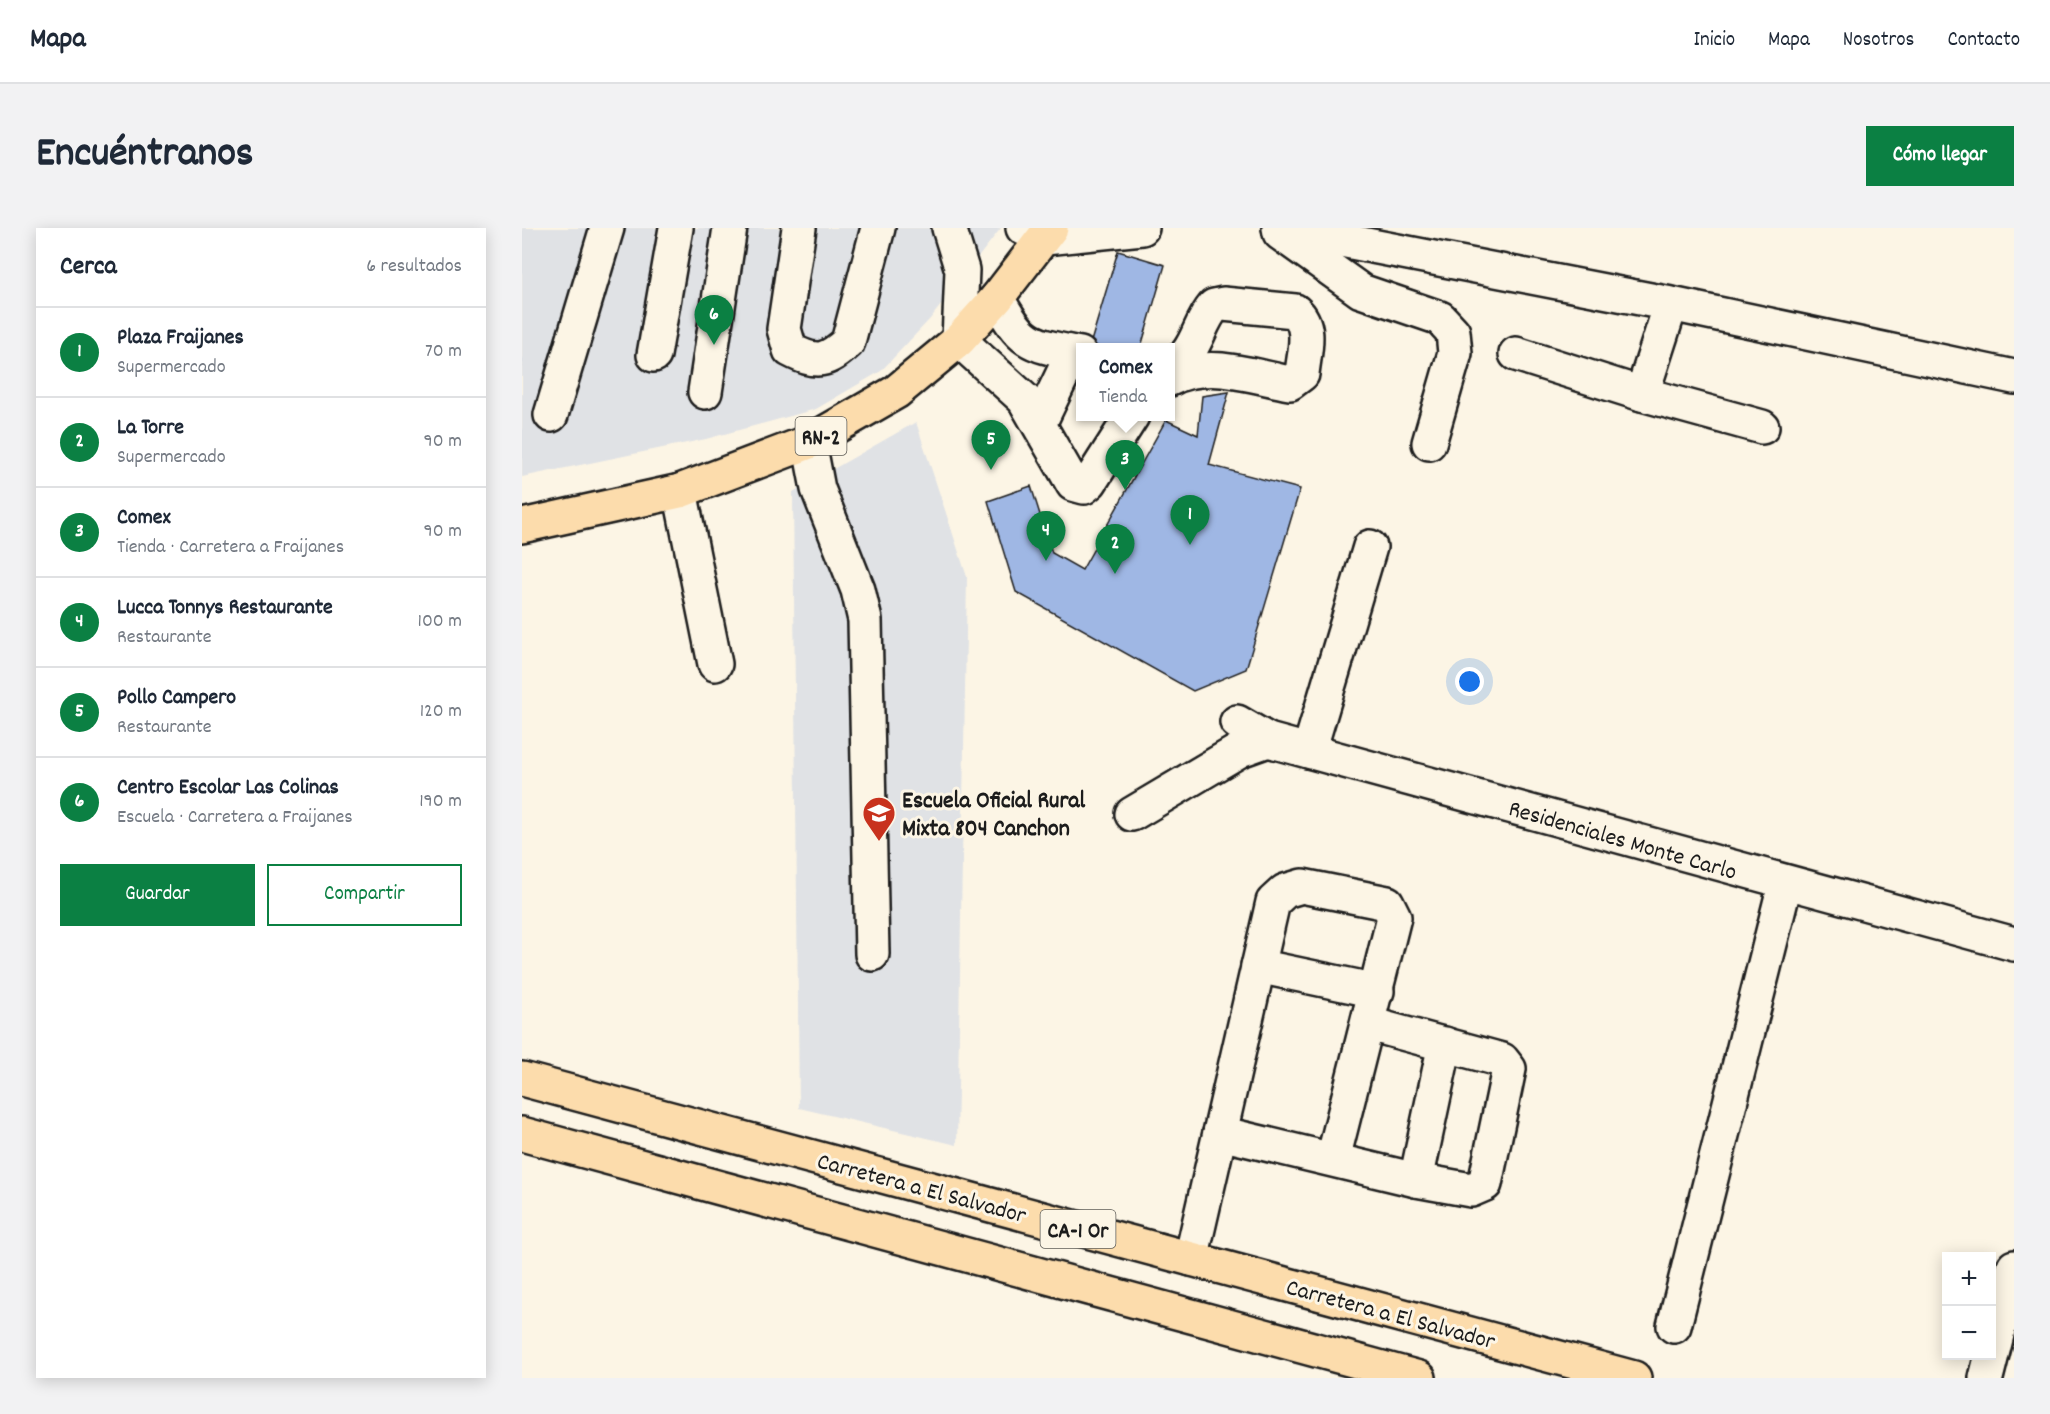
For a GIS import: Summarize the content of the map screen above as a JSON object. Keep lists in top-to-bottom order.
{
  "streets": {
    "main road": ["RN-2", "Carretera a El Salvador", "CA-1 Or"],
    "street": ["Residenciales Monte Carlo"]
  },
  "places": {
    "school or university": ["Escuela Oficial Rural Mixta 804 Canchon"]
  },
  "page": {
    "header": "Mapa",
    "nav": [
      "Inicio",
      "Mapa",
      "Nosotros",
      "Contacto"
    ],
    "title": "Encuéntranos",
    "buttons": [
      "Cómo llegar",
      ["Guardar", "Compartir"]
    ],
    "heading": ["Cerca", "6 resultados"],
    "pins": [
      "6",
      "5",
      "3",
      "1",
      "4",
      "2"
    ],
    "list": [
      {
        "mark": "1",
        "name": "Plaza Fraijanes",
        "note": "Supermercado",
        "value": "70 m"
      },
      {
        "mark": "2",
        "name": "La Torre",
        "note": "Supermercado",
        "value": "90 m"
      },
      {
        "mark": "3",
        "name": "Comex",
        "note": "Tienda · Carretera a Fraijanes",
        "value": "90 m"
      },
      {
        "mark": "4",
        "name": "Lucca Tonnys Restaurante",
        "note": "Restaurante",
        "value": "100 m"
      },
      {
        "mark": "5",
        "name": "Pollo Campero",
        "note": "Restaurante",
        "value": "120 m"
      },
      {
        "mark": "6",
        "name": "Centro Escolar Las Colinas",
        "note": "Escuela · Carretera a Fraijanes",
        "value": "190 m"
      }
    ],
    "popup": ["Comex", "Tienda"],
    "map_buttons": ["+", "−"]
  }
}
